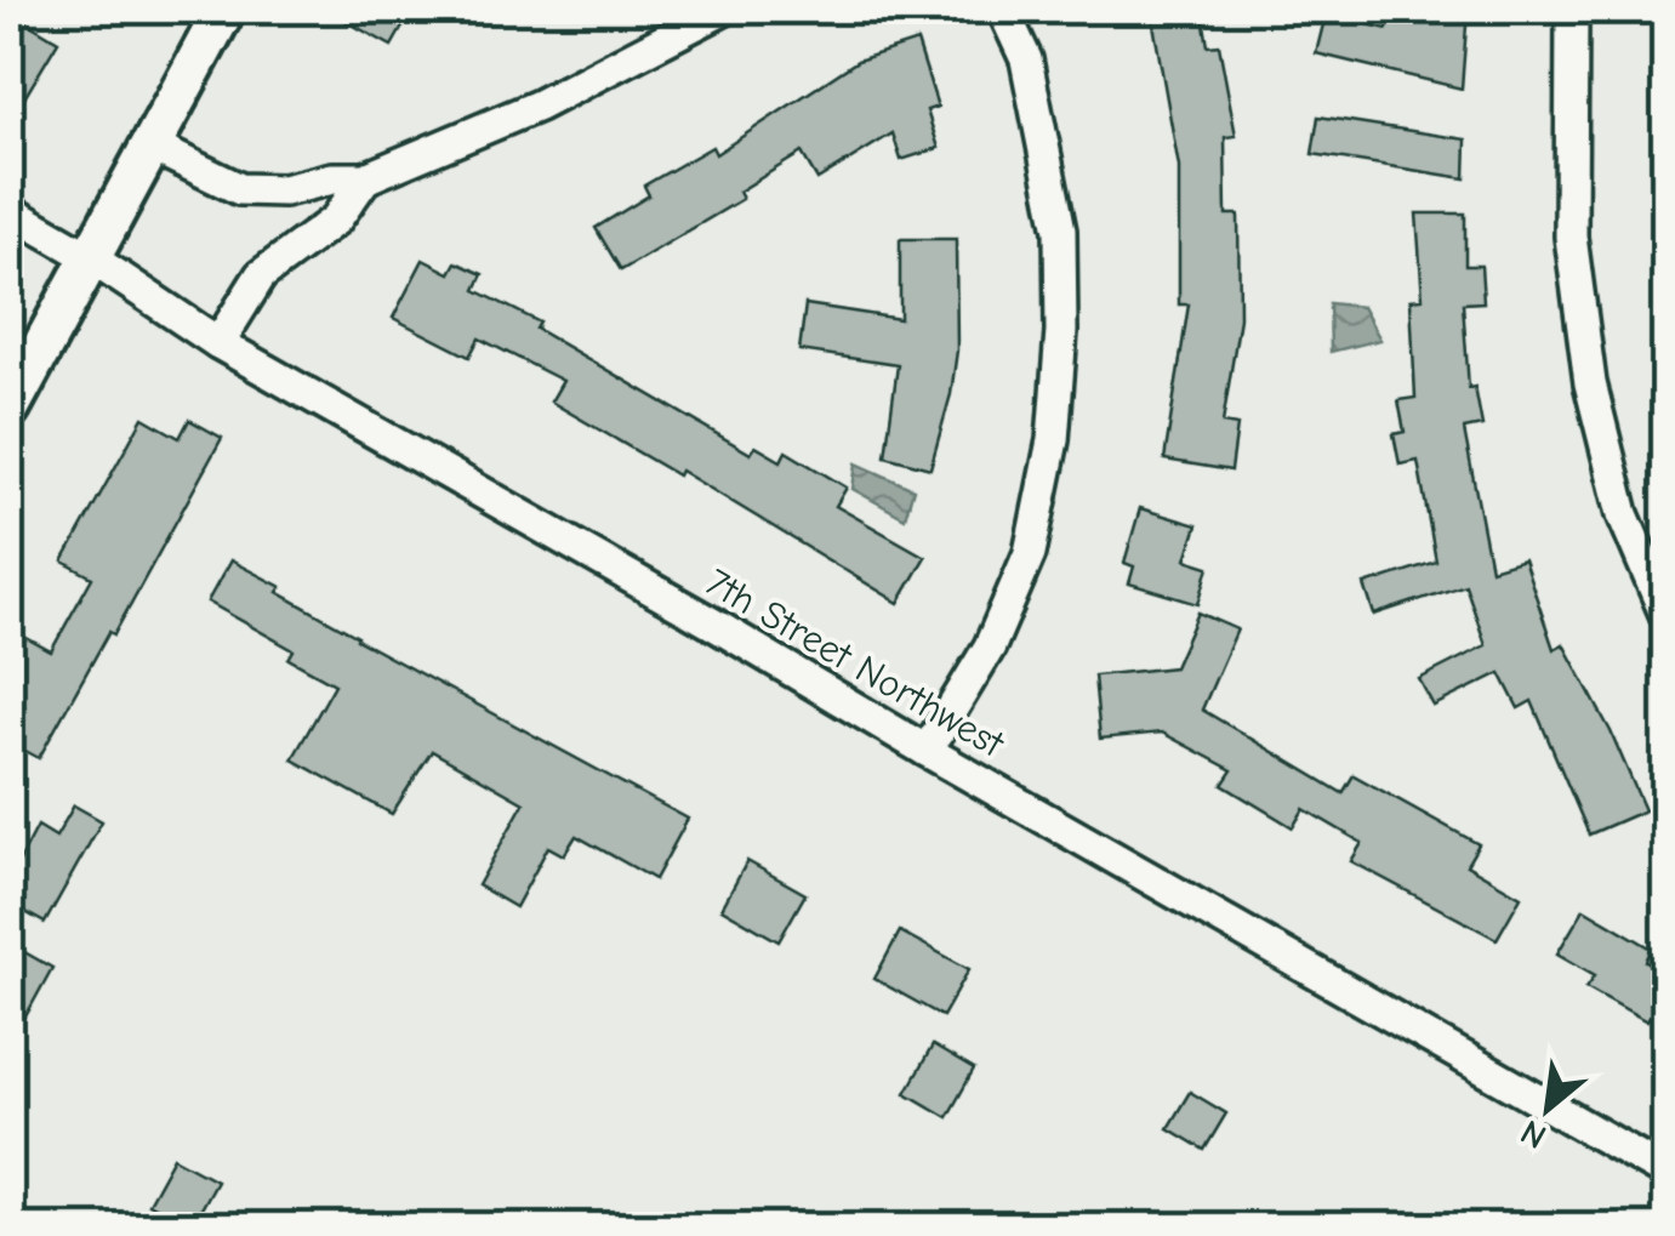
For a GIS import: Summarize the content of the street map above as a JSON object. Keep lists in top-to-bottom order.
{
  "streets": {
    "street": ["7th Street Northwest"]
  },
  "north": "bottom left"
}
